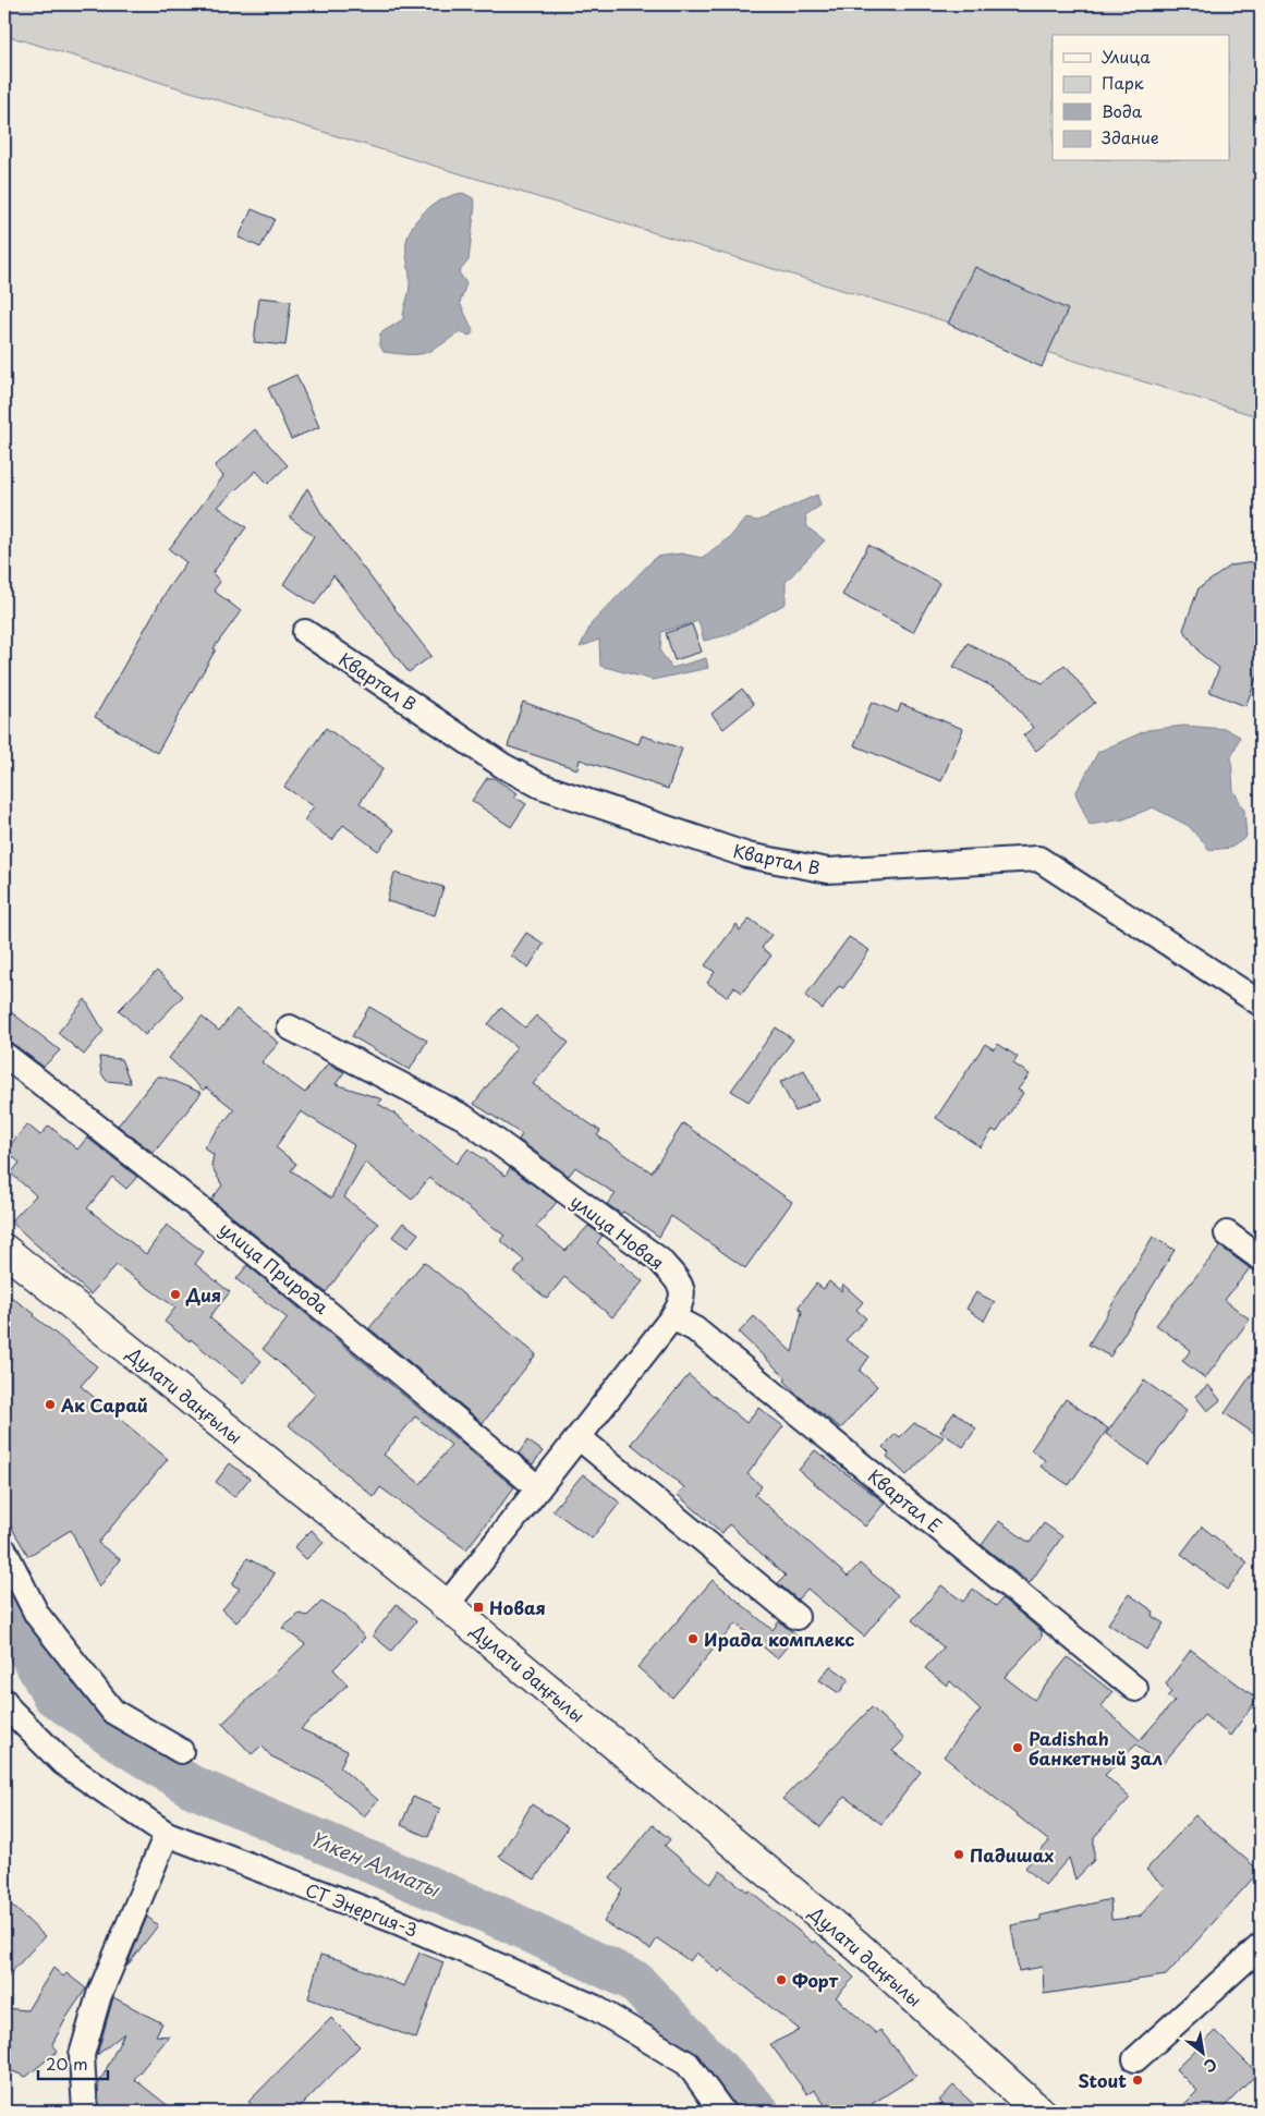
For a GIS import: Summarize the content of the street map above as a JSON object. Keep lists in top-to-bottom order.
{
  "streets": {
    "main road": ["Дулати даңғылы"],
    "street": [
      "Квартал В",
      "улица Новая",
      "улица Природа",
      "Квартал Е",
      "СТ Энергия-3"
    ]
  },
  "crossings": [
    ["улица Новая", "улица Природа"],
    ["улица Новая", "Дулати даңғылы"],
    ["улица Новая", "Квартал Е"]
  ],
  "water": ["Үлкен Алматы"],
  "places": {
    "other": [
      "Дия",
      "Ак Сарай",
      "Ирада комплекс",
      "Padishah банкетный зал",
      "Падишах",
      "Форт",
      "Stout"
    ],
    "transit": ["Новая"]
  },
  "legend": [
    "Улица",
    "Парк",
    "Вода",
    "Здание"
  ],
  "scale_bar": "20 m",
  "north": "bottom right"
}
